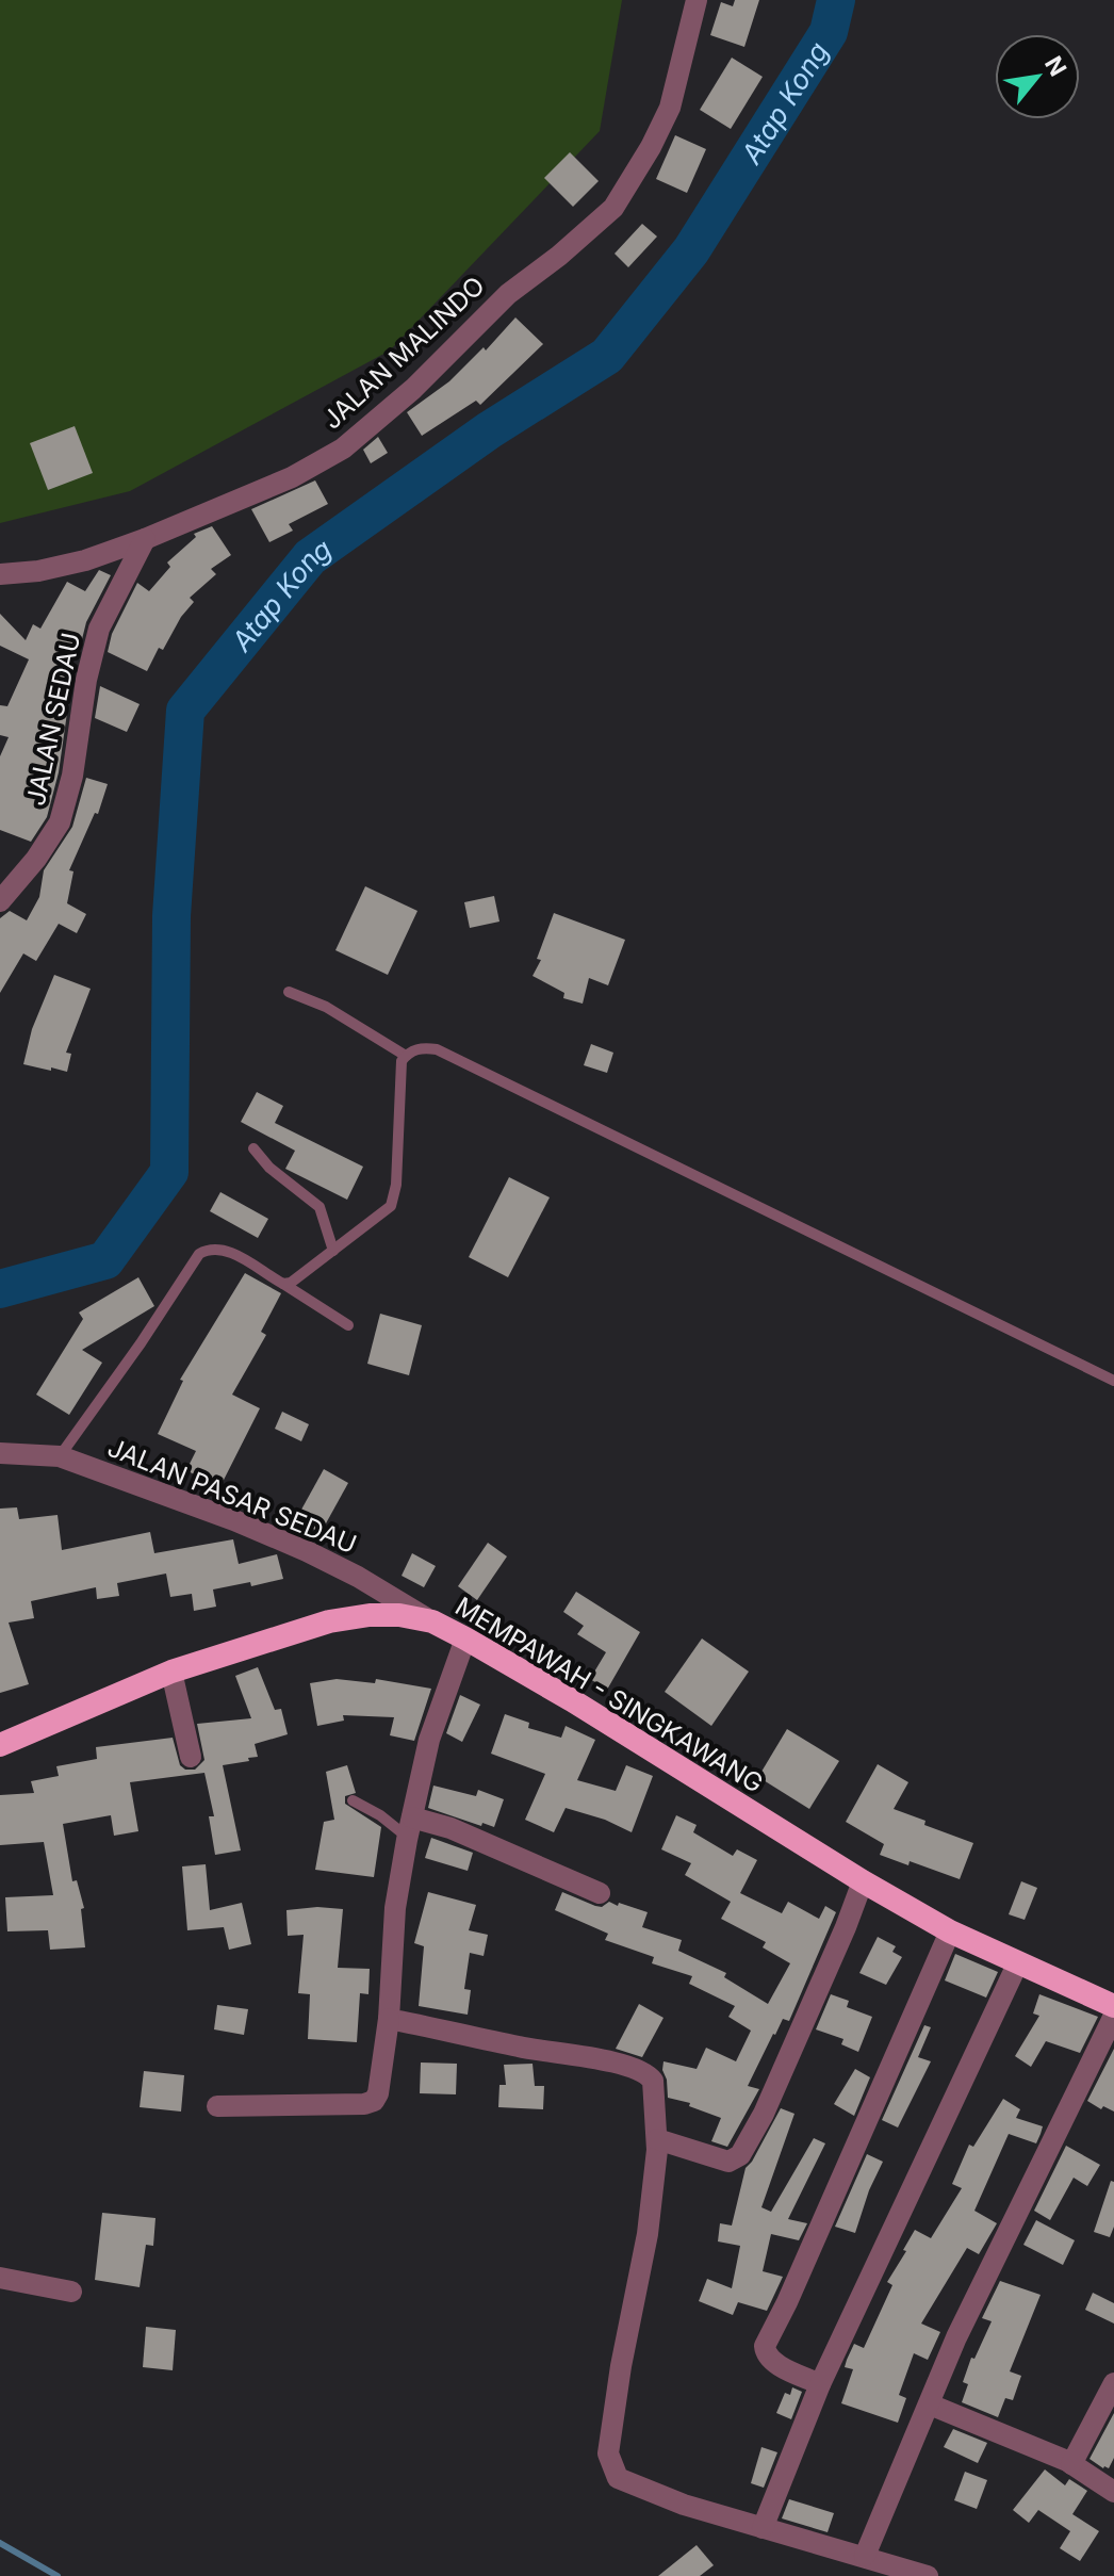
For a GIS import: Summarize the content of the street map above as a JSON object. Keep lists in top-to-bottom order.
{
  "streets": {
    "highway": ["MEMPAWAH - SINGKAWANG"],
    "street": ["JALAN MALINDO", "JALAN SEDAU", "JALAN PASAR SEDAU"]
  },
  "crossings": [
    ["JALAN MALINDO", "JALAN SEDAU"],
    ["JALAN PASAR SEDAU", "MEMPAWAH - SINGKAWANG"]
  ],
  "water": ["Atap Kong"],
  "north": "top right"
}
